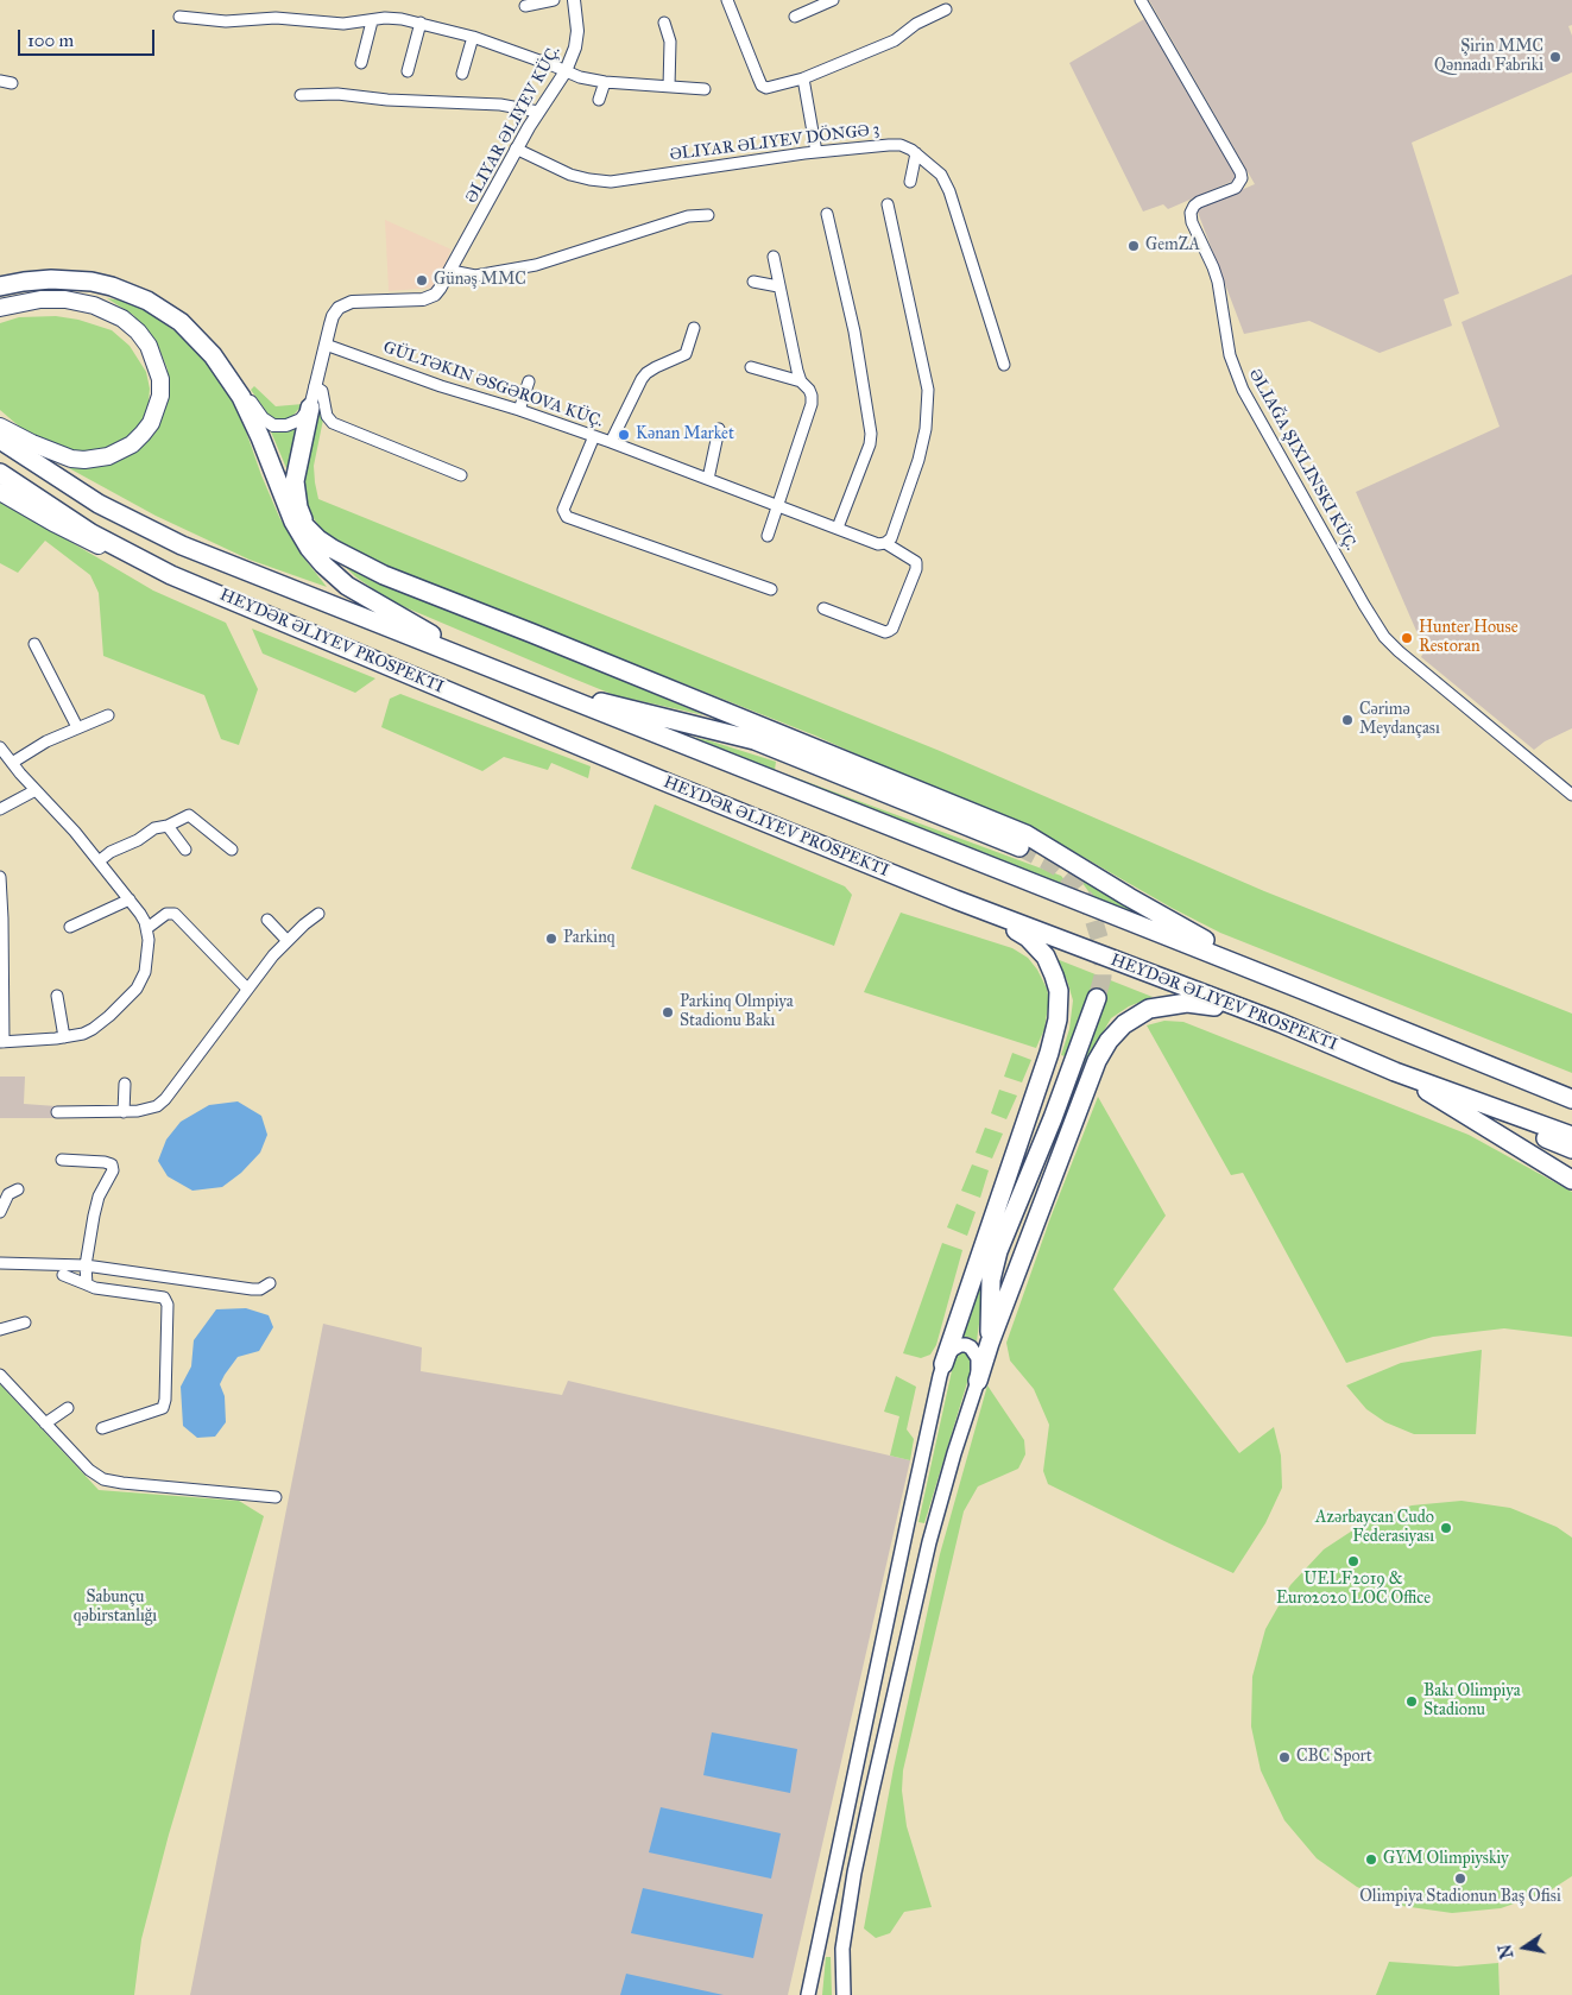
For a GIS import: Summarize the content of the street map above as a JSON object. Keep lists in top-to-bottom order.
{
  "streets": {
    "highway": ["HEYDƏR ƏLIYEV PROSPEKTI"],
    "street": ["ƏLIYAR ƏLIYEV KÜÇ.", "ƏLIYAR ƏLIYEV DÖNGƏ 3", "GÜLTƏKIN ƏSGƏROVA KÜÇ."]
  },
  "crossings": [
    ["ƏLIYAR ƏLIYEV KÜÇ.", "ƏLIYAR ƏLIYEV DÖNGƏ 3"],
    ["ƏLIYAR ƏLIYEV KÜÇ.", "GÜLTƏKIN ƏSGƏROVA KÜÇ."]
  ],
  "parks": ["Sabunçu qəbirstanlığı"],
  "places": [
    "Şirin MMC Qənnadı Fabriki",
    "GemZA",
    "Günəş MMC",
    "Kənan Market",
    "Hunter House Restoran",
    "Cərimə Meydançası",
    "Parkinq",
    "Parkinq Olmpiya Stadionu Bakı",
    "Azərbaycan Cudo Federasiyası",
    "UELF2019 & Euro2020 LOC Office",
    "Bakı Olimpiya Stadionu",
    "CBC Sport",
    "GYM Olimpiyskiy",
    "Olimpiya Stadionun Baş Ofisi"
  ],
  "scale_bar": "100 m",
  "north": "left"
}
